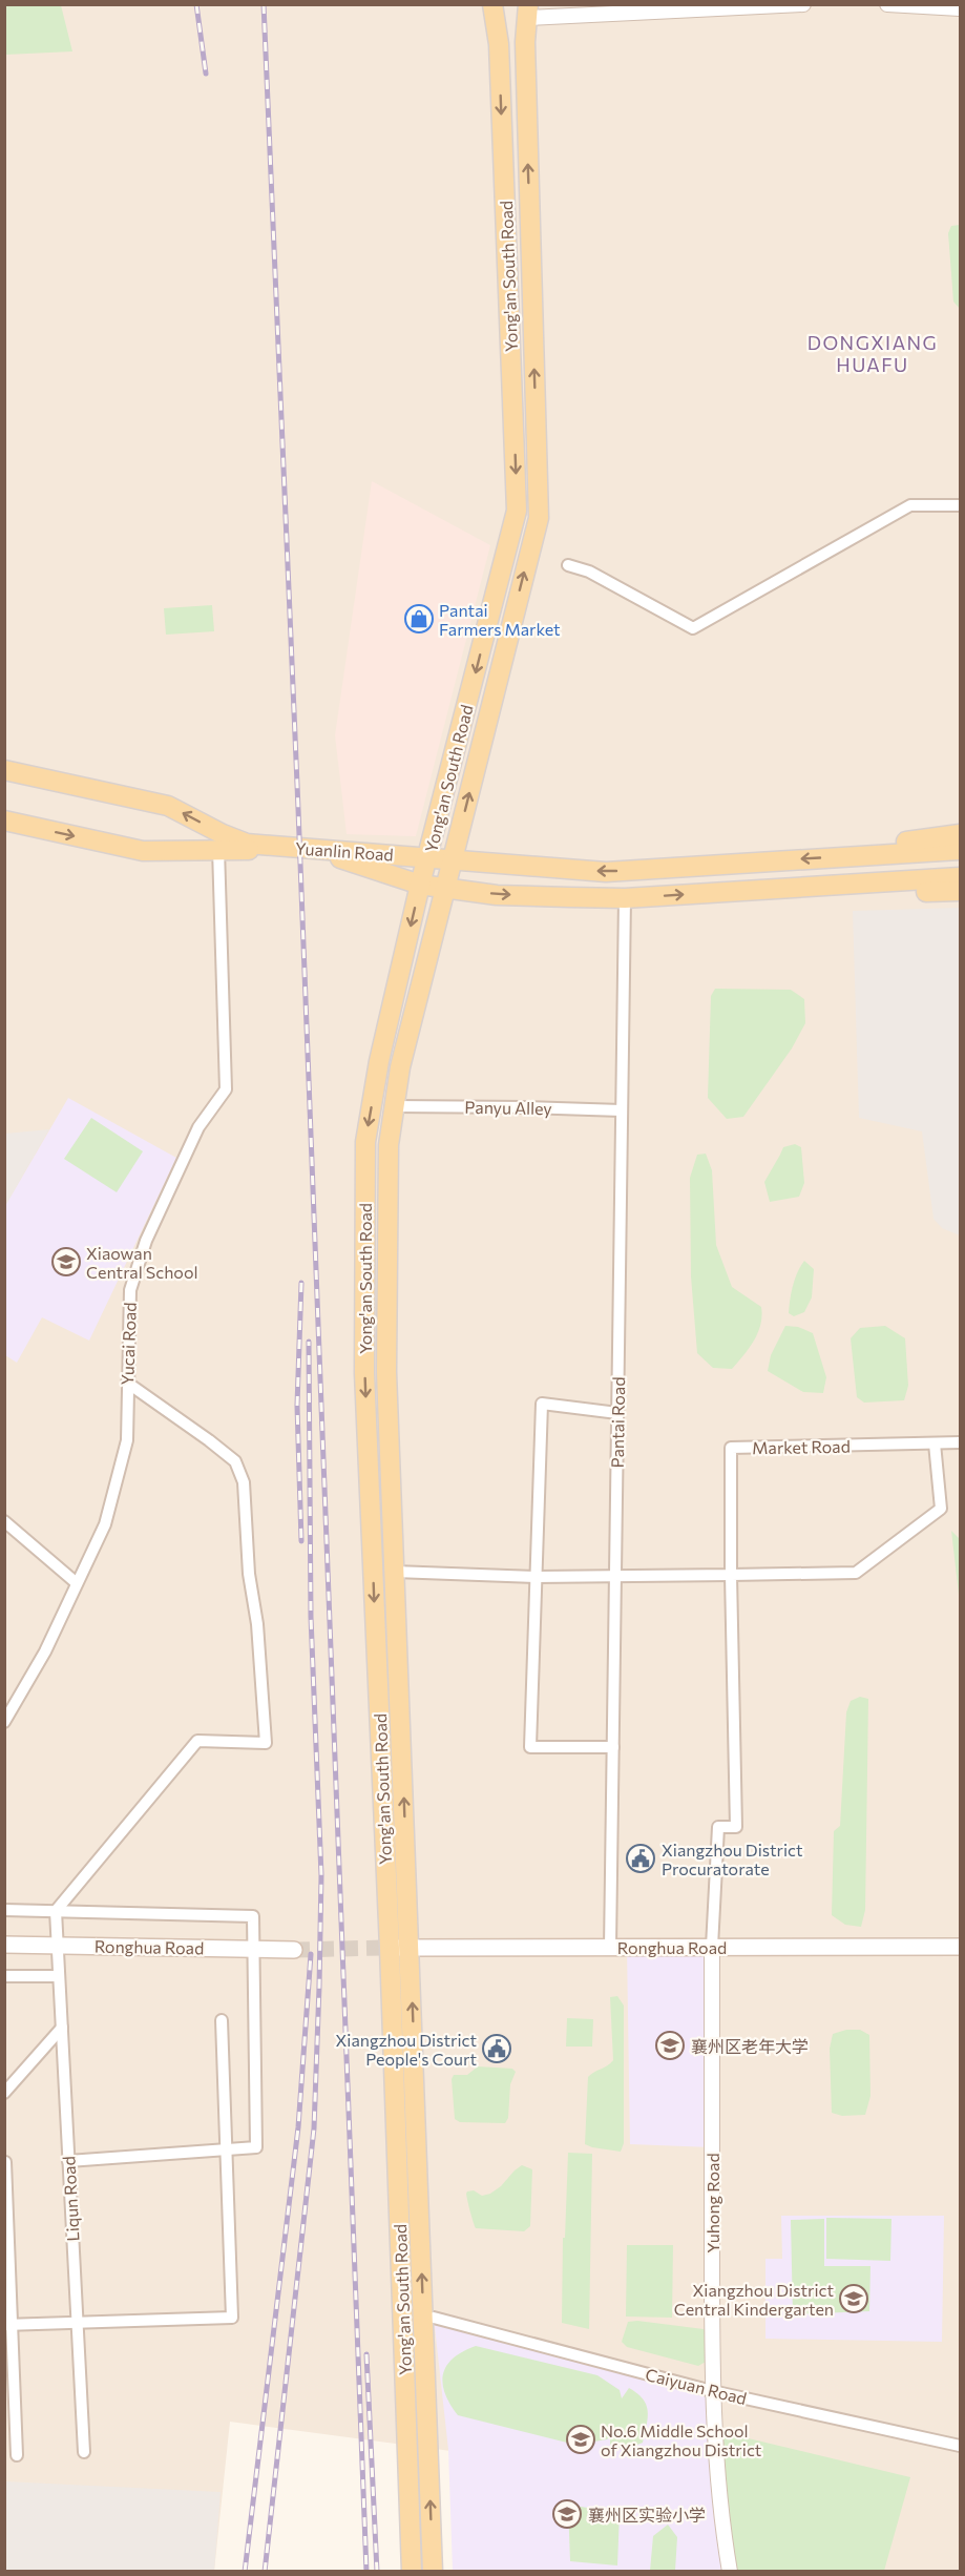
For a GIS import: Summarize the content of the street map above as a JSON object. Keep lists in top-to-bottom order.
{
  "streets": {
    "main road": ["Yong'an South Road", "Yuanlin Road", "Ronghua Road"],
    "street": [
      "Panyu Alley",
      "Yucai Road",
      "Pantai Road",
      "Market Road",
      "Liqun Road",
      "Yuhong Road",
      "Caiyuan Road"
    ]
  },
  "crossings": [
    ["Yong'an South Road", "Yuanlin Road"],
    ["Yong'an South Road", "Panyu Alley"],
    ["Yong'an South Road", "Ronghua Road"],
    ["Yuanlin Road", "Yucai Road"],
    ["Yuanlin Road", "Pantai Road"],
    ["Panyu Alley", "Pantai Road"],
    ["Pantai Road", "Ronghua Road"],
    ["Ronghua Road", "Liqun Road"],
    ["Ronghua Road", "Yuhong Road"],
    ["Yuhong Road", "Caiyuan Road"]
  ],
  "districts": ["DONGXIANG HUAFU"],
  "places": {
    "shop": ["Pantai Farmers Market"],
    "school or university": [
      "Xiaowan Central School",
      "襄州区老年大学",
      "Xiangzhou District Central Kindergarten",
      "No.6 Middle School of Xiangzhou District",
      "襄州区实验小学"
    ],
    "public building": ["Xiangzhou District Procuratorate", "Xiangzhou District People's Court"]
  }
}
